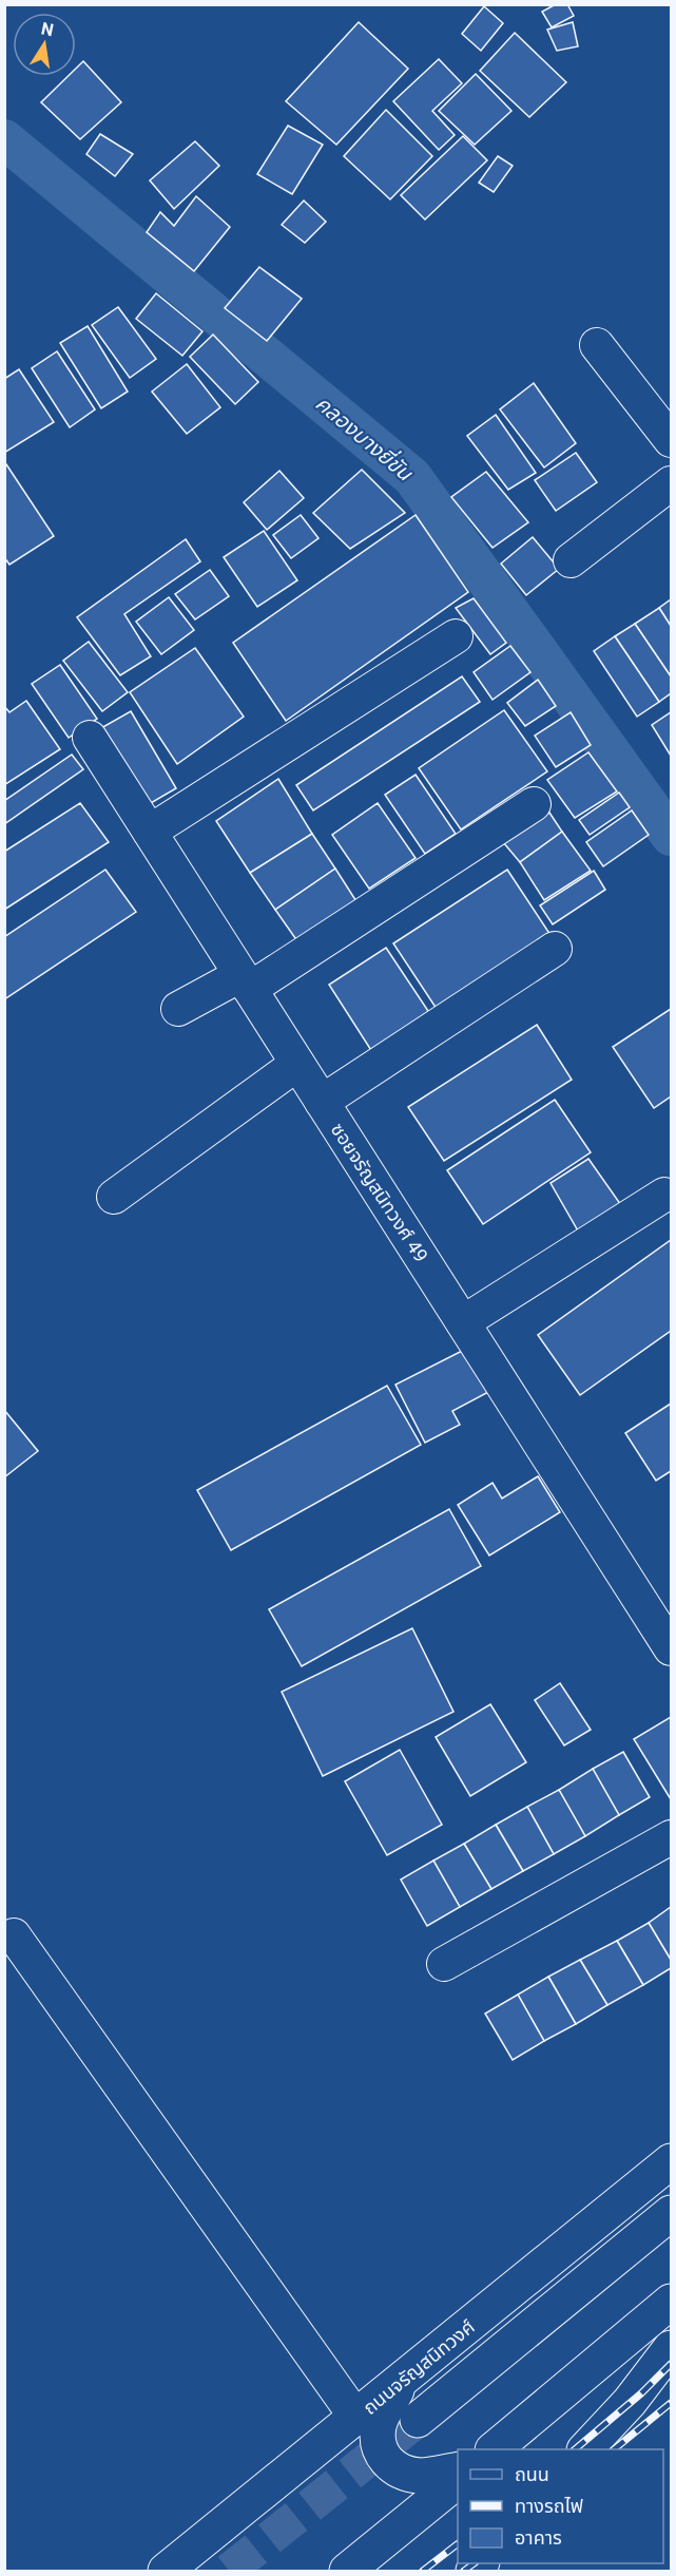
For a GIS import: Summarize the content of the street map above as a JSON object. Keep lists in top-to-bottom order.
{
  "streets": {
    "main road": ["ถนนจรัญสนิทวงศ์"],
    "street": ["ซอยจรัญสนิทวงศ์ 49"]
  },
  "water": ["คลองบางยี่ขัน"],
  "legend": ["ถนน", "ทางรถไฟ", "อาคาร"],
  "north": "top"
}
